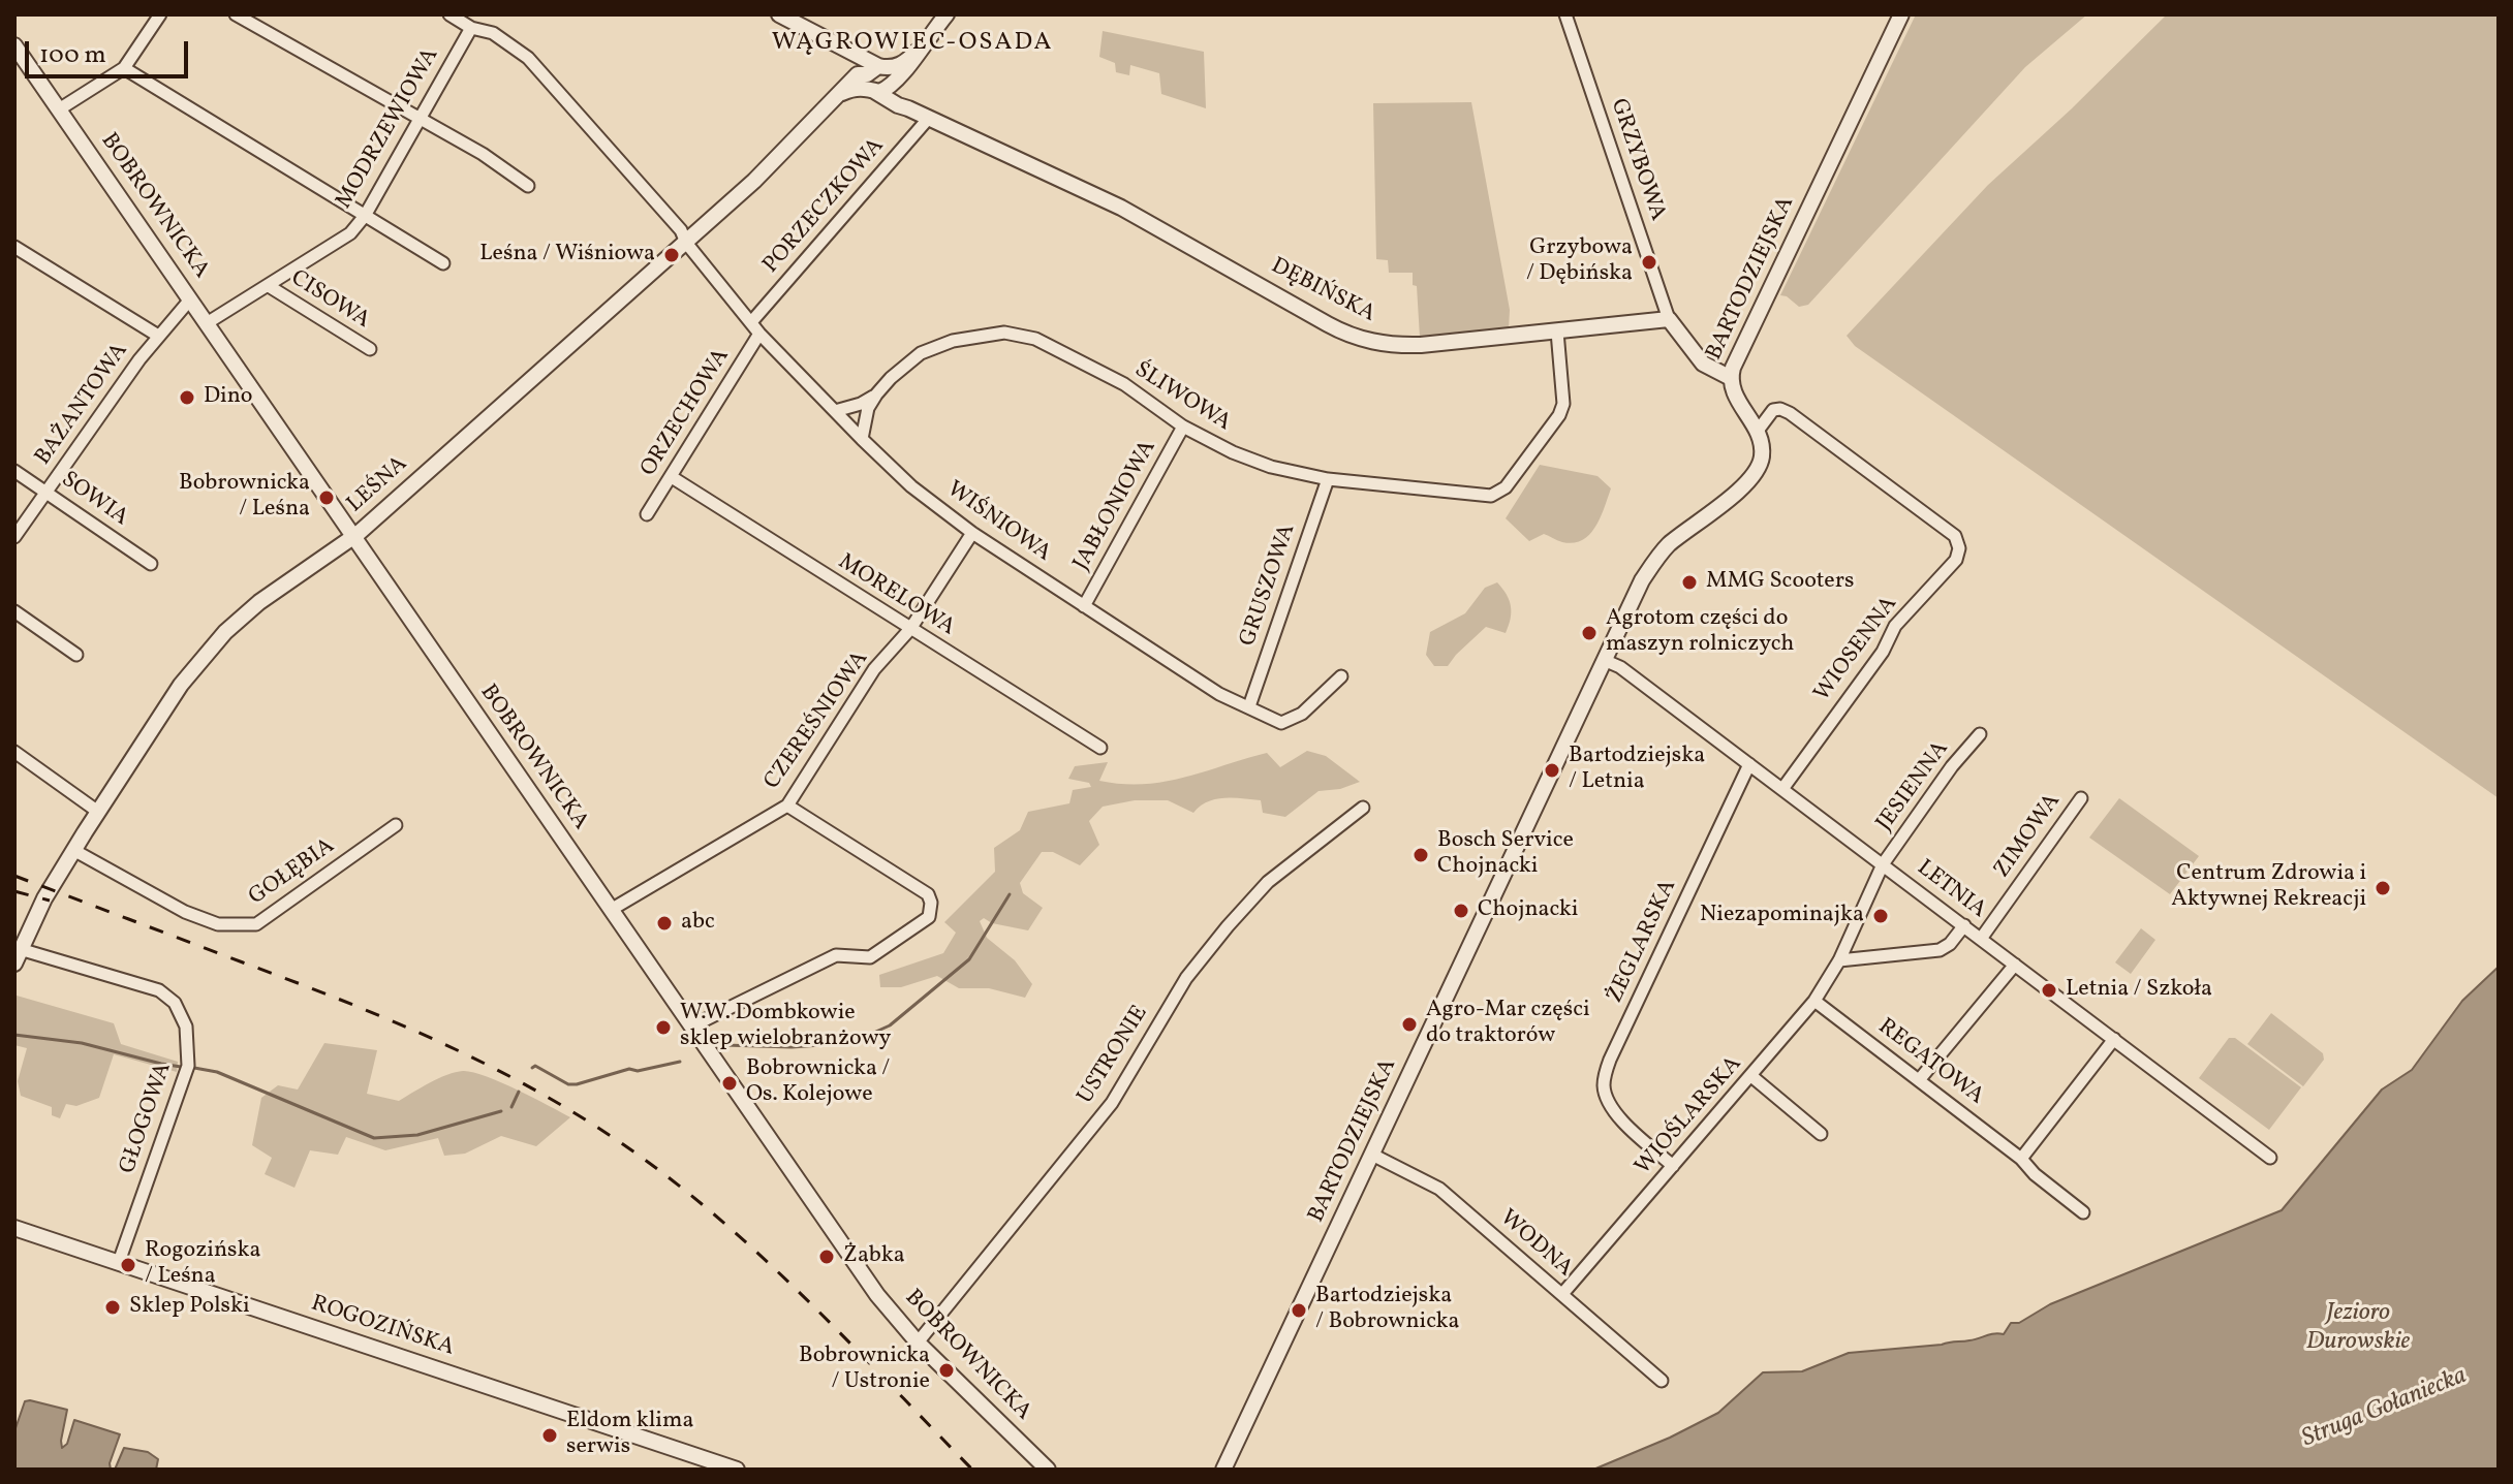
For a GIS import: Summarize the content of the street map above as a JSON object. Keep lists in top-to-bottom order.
{
  "streets": {
    "street": [
      "MODRZEWIOWA",
      "GRZYBOWA",
      "BOBROWNICKA",
      "PORZECZKOWA",
      "BARTODZIEJSKA",
      "DĘBIŃSKA",
      "CISOWA",
      "ŚLIWOWA",
      "BAŻANTOWA",
      "ORZECHOWA",
      "LEŚNA",
      "SOWIA",
      "JABŁONIOWA",
      "WIŚNIOWA",
      "GRUSZOWA",
      "MORELOWA",
      "WIOSENNA",
      "CZEREŚNIOWA",
      "JESIENNA",
      "ZIMOWA",
      "GOŁĘBIA",
      "LETNIA",
      "ŻEGLARSKA",
      "USTRONIE",
      "REGATOWA",
      "WIOŚLARSKA",
      "GŁOGOWA",
      "WODNA",
      "ROGOZIŃSKA"
    ]
  },
  "crossings": [
    ["MODRZEWIOWA", "BOBROWNICKA"],
    ["MODRZEWIOWA", "CISOWA"],
    ["MODRZEWIOWA", "WIŚNIOWA"],
    ["GRZYBOWA", "DĘBIŃSKA"],
    ["BOBROWNICKA", "BAŻANTOWA"],
    ["BOBROWNICKA", "LEŚNA"],
    ["BOBROWNICKA", "CZEREŚNIOWA"],
    ["BOBROWNICKA", "USTRONIE"],
    ["PORZECZKOWA", "DĘBIŃSKA"],
    ["PORZECZKOWA", "WIŚNIOWA"],
    ["BARTODZIEJSKA", "WIOSENNA"],
    ["BARTODZIEJSKA", "LETNIA"],
    ["BARTODZIEJSKA", "WODNA"],
    ["DĘBIŃSKA", "ŚLIWOWA"],
    ["DĘBIŃSKA", "LEŚNA"],
    ["ŚLIWOWA", "JABŁONIOWA"],
    ["ŚLIWOWA", "WIŚNIOWA"],
    ["ŚLIWOWA", "GRUSZOWA"],
    ["BAŻANTOWA", "SOWIA"],
    ["ORZECHOWA", "WIŚNIOWA"],
    ["ORZECHOWA", "MORELOWA"],
    ["LEŚNA", "WIŚNIOWA"],
    ["LEŚNA", "GOŁĘBIA"],
    ["LEŚNA", "GŁOGOWA"],
    ["JABŁONIOWA", "WIŚNIOWA"],
    ["WIŚNIOWA", "GRUSZOWA"],
    ["WIŚNIOWA", "CZEREŚNIOWA"],
    ["MORELOWA", "CZEREŚNIOWA"],
    ["WIOSENNA", "LETNIA"],
    ["JESIENNA", "LETNIA"],
    ["JESIENNA", "WIOŚLARSKA"],
    ["ZIMOWA", "LETNIA"],
    ["LETNIA", "ŻEGLARSKA"],
    ["LETNIA", "WIOŚLARSKA"],
    ["ŻEGLARSKA", "WIOŚLARSKA"],
    ["REGATOWA", "WIOŚLARSKA"],
    ["WIOŚLARSKA", "WODNA"],
    ["GŁOGOWA", "ROGOZIŃSKA"]
  ],
  "districts": ["WĄGROWIEC-OSADA"],
  "water": ["Jezioro Durowskie", "Struga Gołaniecka"],
  "places": [
    "Leśna / Wiśniowa",
    "Grzybowa / Dębińska",
    "Dino",
    "Bobrownicka / Leśna",
    "MMG Scooters",
    "Agrotom części do maszyn rolniczych",
    "Bartodziejska / Letnia",
    "Bosch Service Chojnacki",
    "Centrum Zdrowia i Aktywnej Rekreacji",
    "Chojnacki",
    "Niezapominajka",
    "abc",
    "Letnia / Szkoła",
    "Agro-Mar części do traktorów",
    "W.W. Dombkowie sklep wielobranżowy",
    "Bobrownicka / Os. Kolejowe",
    "Żabka",
    "Rogozińska / Leśna",
    "Sklep Polski",
    "Bartodziejska / Bobrownicka",
    "Bobrownicka / Ustronie",
    "Eldom klima serwis"
  ],
  "scale_bar": "100 m"
}
